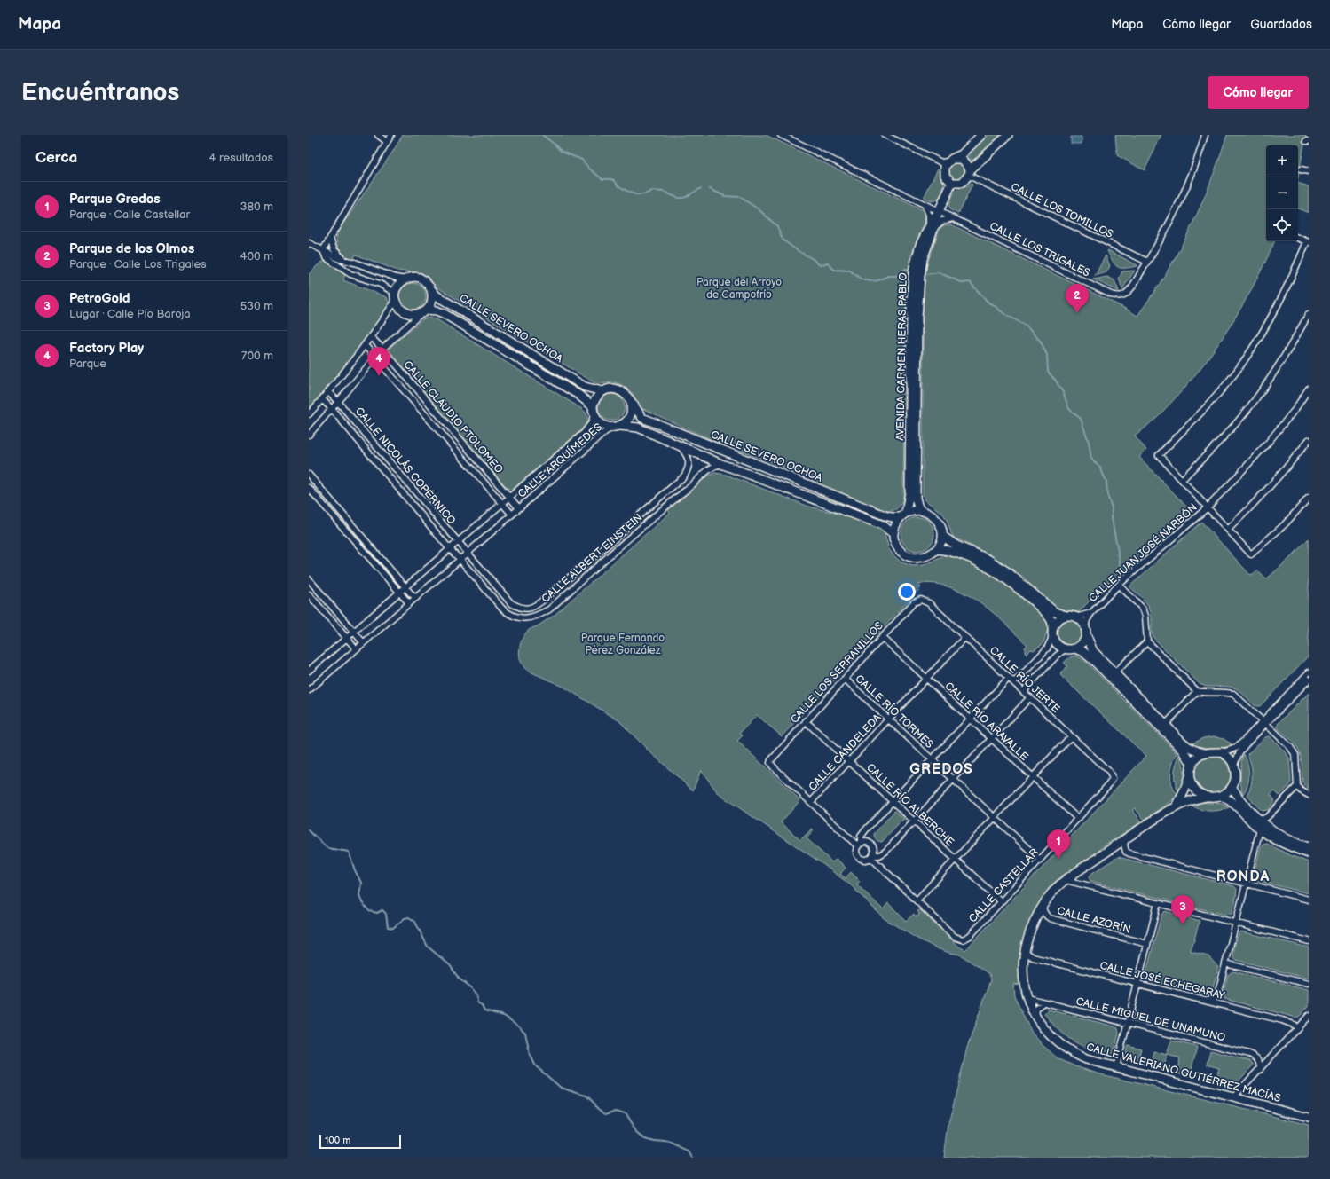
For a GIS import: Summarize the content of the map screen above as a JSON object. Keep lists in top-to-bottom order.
{
  "streets": {
    "main road": ["CALLE SEVERO OCHOA", "AVENIDA CARMEN HERAS PABLO", "CALLE VALERIANO GUTIÉRREZ MACÍAS"],
    "street": [
      "CALLE LOS TOMILLOS",
      "CALLE LOS TRIGALES",
      "CALLE CLAUDIO PTOLOMEO",
      "CALLE ARQUÍMEDES",
      "CALLE NICOLÁS COPÉRNICO",
      "CALLE JUAN JOSÉ NARBÓN",
      "CALLE ALBERT EINSTEIN",
      "CALLE LOS SERRANILLOS",
      "CALLE RÍO JERTE",
      "CALLE RÍO TORMES",
      "CALLE RÍO ARAVALLE",
      "CALLE CANDELEDA",
      "CALLE RÍO ALBERCHE",
      "CALLE CASTELLAR",
      "CALLE AZORÍN",
      "CALLE JOSÉ ECHEGARAY",
      "CALLE MIGUEL DE UNAMUNO"
    ]
  },
  "crossings": [
    ["CALLE LOS TOMILLOS", "CALLE LOS TRIGALES"],
    ["CALLE LOS TOMILLOS", "AVENIDA CARMEN HERAS PABLO"],
    ["CALLE LOS TRIGALES", "AVENIDA CARMEN HERAS PABLO"],
    ["CALLE SEVERO OCHOA", "AVENIDA CARMEN HERAS PABLO"],
    ["CALLE SEVERO OCHOA", "CALLE ARQUÍMEDES"],
    ["CALLE SEVERO OCHOA", "CALLE ALBERT EINSTEIN"],
    ["CALLE CLAUDIO PTOLOMEO", "CALLE ARQUÍMEDES"],
    ["CALLE ARQUÍMEDES", "CALLE NICOLÁS COPÉRNICO"],
    ["CALLE ARQUÍMEDES", "CALLE ALBERT EINSTEIN"],
    ["CALLE LOS SERRANILLOS", "CALLE RÍO JERTE"],
    ["CALLE LOS SERRANILLOS", "CALLE RÍO TORMES"],
    ["CALLE LOS SERRANILLOS", "CALLE RÍO ARAVALLE"],
    ["CALLE LOS SERRANILLOS", "CALLE CANDELEDA"],
    ["CALLE LOS SERRANILLOS", "CALLE RÍO ALBERCHE"],
    ["CALLE RÍO JERTE", "CALLE CANDELEDA"],
    ["CALLE RÍO JERTE", "CALLE CASTELLAR"],
    ["CALLE RÍO TORMES", "CALLE CANDELEDA"],
    ["CALLE RÍO TORMES", "CALLE CASTELLAR"],
    ["CALLE RÍO ARAVALLE", "CALLE CANDELEDA"],
    ["CALLE RÍO ARAVALLE", "CALLE CASTELLAR"],
    ["CALLE CANDELEDA", "CALLE RÍO ALBERCHE"],
    ["CALLE RÍO ALBERCHE", "CALLE CASTELLAR"],
    ["CALLE AZORÍN", "CALLE VALERIANO GUTIÉRREZ MACÍAS"],
    ["CALLE JOSÉ ECHEGARAY", "CALLE VALERIANO GUTIÉRREZ MACÍAS"],
    ["CALLE MIGUEL DE UNAMUNO", "CALLE VALERIANO GUTIÉRREZ MACÍAS"]
  ],
  "districts": ["GREDOS", "RONDA"],
  "parks": ["Parque del Arroyo de Campofrío", "Parque Fernando Pérez González"],
  "scale_bar": "100 m",
  "page": {
    "header": "Mapa",
    "nav": ["Mapa", "Cómo llegar", "Guardados"],
    "buttons": "Cómo llegar",
    "title": "Encuéntranos",
    "heading": ["Cerca", "4 resultados"],
    "map_buttons": ["+", "−"],
    "list": [
      {
        "mark": "1",
        "name": "Parque Gredos",
        "note": "Parque · Calle Castellar",
        "value": "380 m"
      },
      {
        "mark": "2",
        "name": "Parque de los Olmos",
        "note": "Parque · Calle Los Trigales",
        "value": "400 m"
      },
      {
        "mark": "3",
        "name": "PetroGold",
        "note": "Lugar · Calle Pío Baroja",
        "value": "530 m"
      },
      {
        "mark": "4",
        "name": "Factory Play",
        "note": "Parque",
        "value": "700 m"
      }
    ],
    "pins": [
      "2",
      "4",
      "1",
      "3"
    ],
    "scale": "100 m"
  }
}
